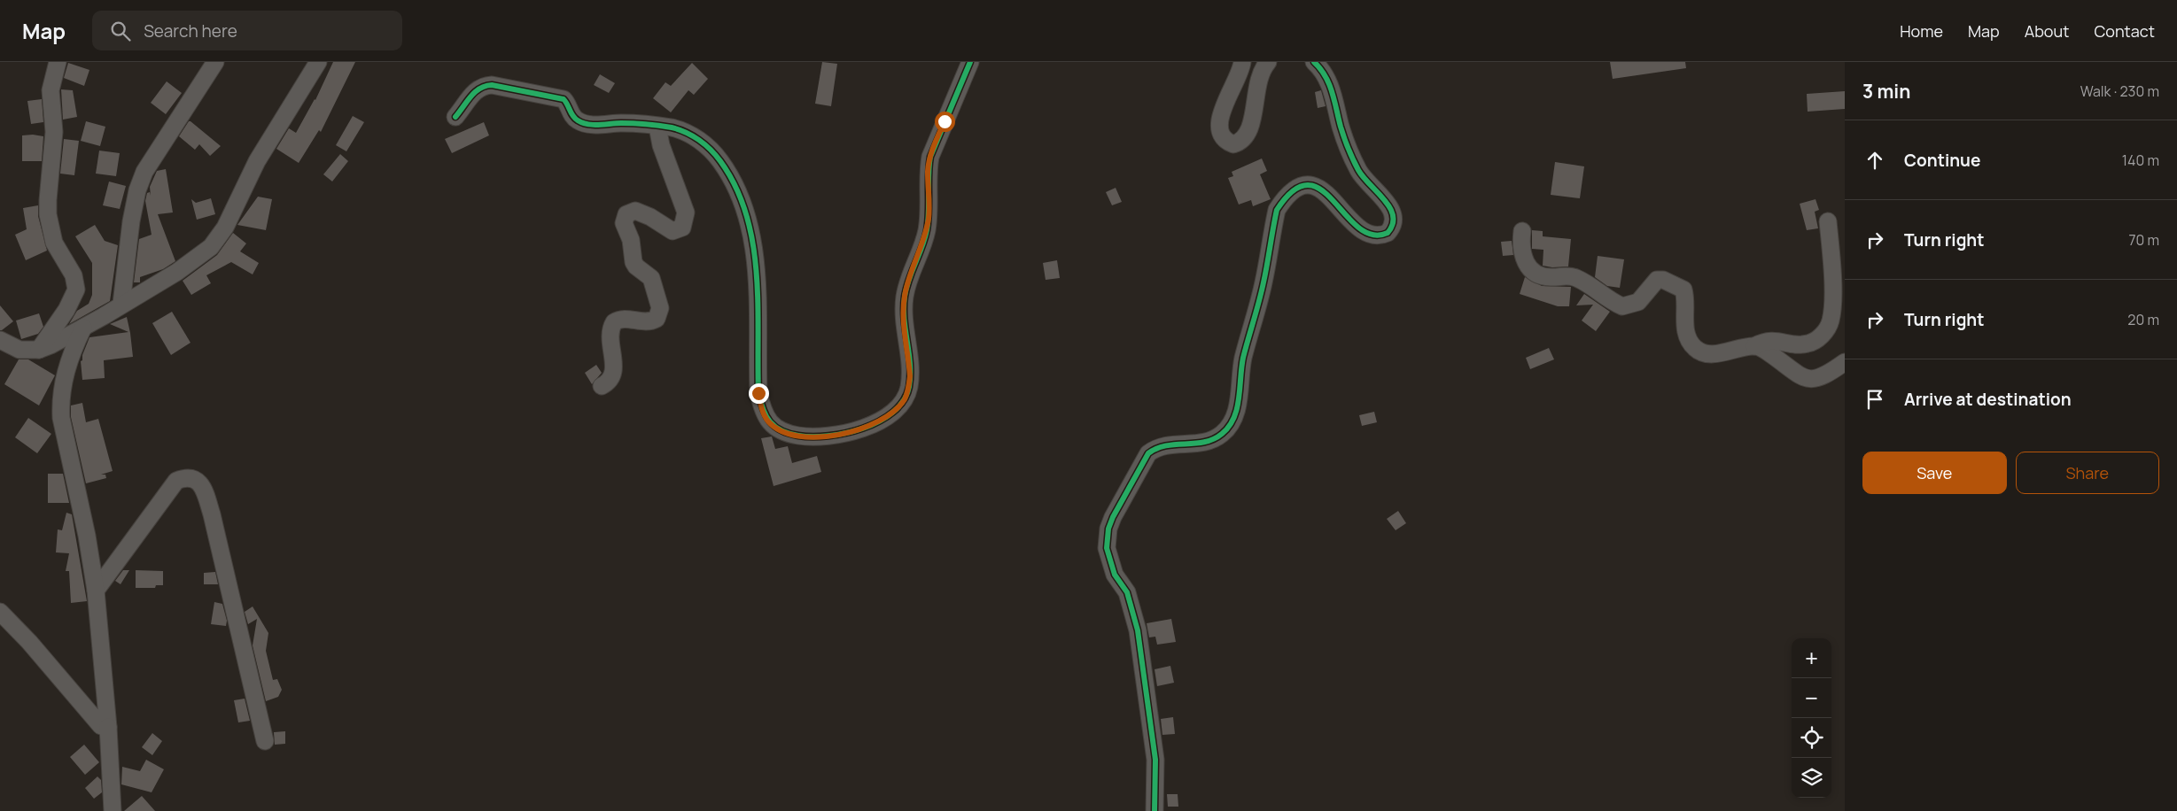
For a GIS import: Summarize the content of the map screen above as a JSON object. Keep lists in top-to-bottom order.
{
  "page": {
    "header": "Map",
    "search": "Search here",
    "nav": [
      "Home",
      "Map",
      "About",
      "Contact"
    ],
    "heading": ["3 min", "Walk · 230 m"],
    "list": [
      ["Continue", "140 m"],
      ["Turn right", "70 m"],
      ["Turn right", "20 m"],
      "Arrive at destination"
    ],
    "buttons": ["Save", "Share"],
    "map_buttons": ["+", "−"]
  }
}
